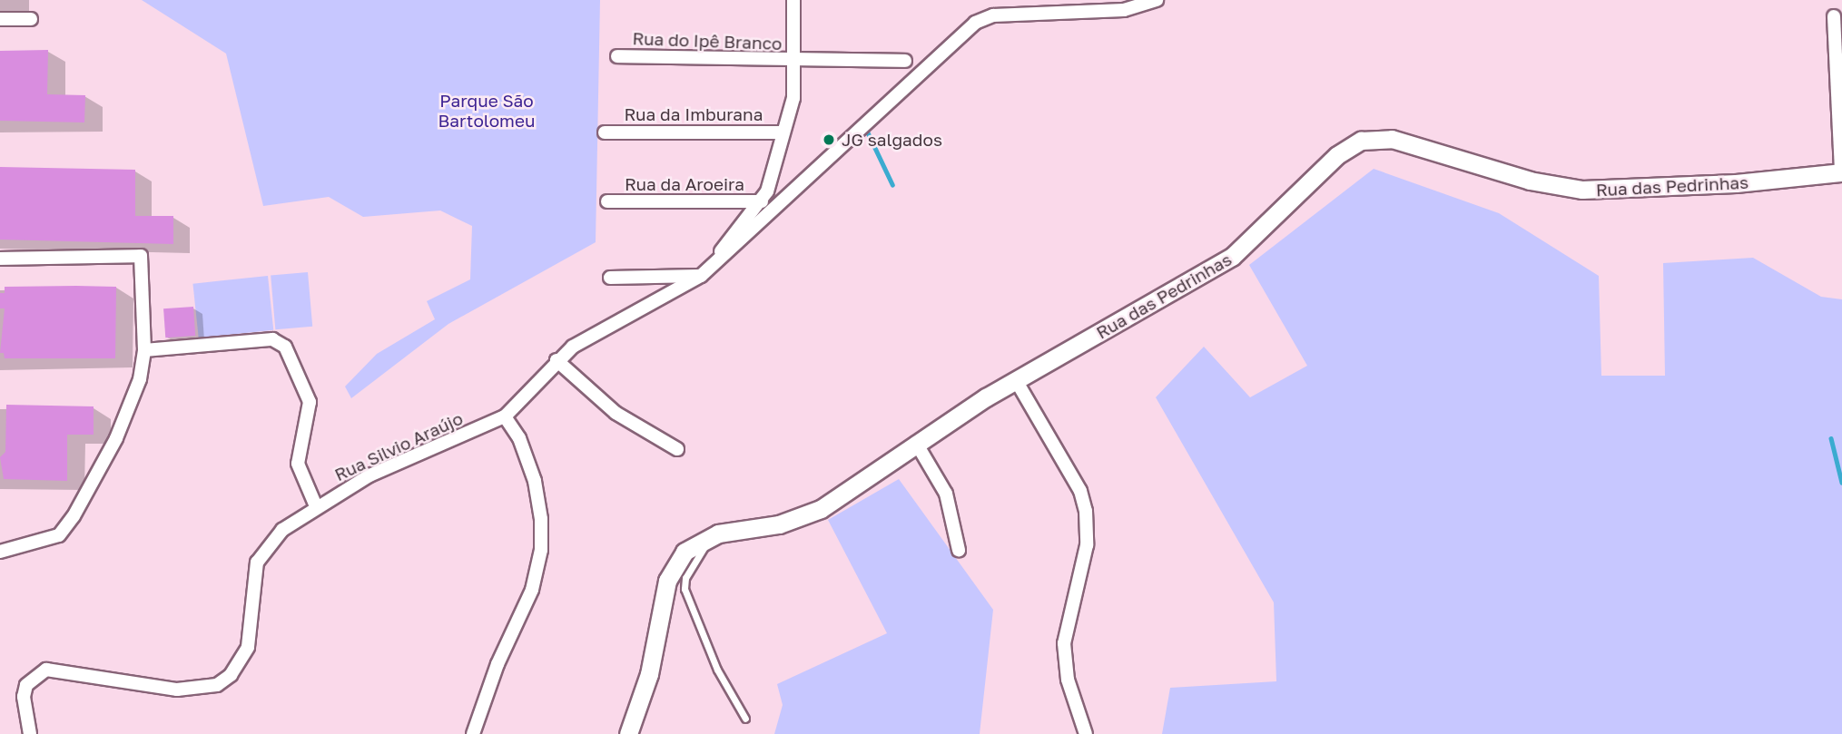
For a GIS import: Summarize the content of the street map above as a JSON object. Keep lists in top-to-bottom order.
{
  "streets": {
    "main road": ["Rua das Pedrinhas"],
    "street": [
      "Rua do Ipê Branco",
      "Rua da Imburana",
      "Rua da Aroeira",
      "Rua Silvio Araújo"
    ]
  },
  "parks": ["Parque São Bartolomeu"],
  "places": ["JG salgados"]
}
